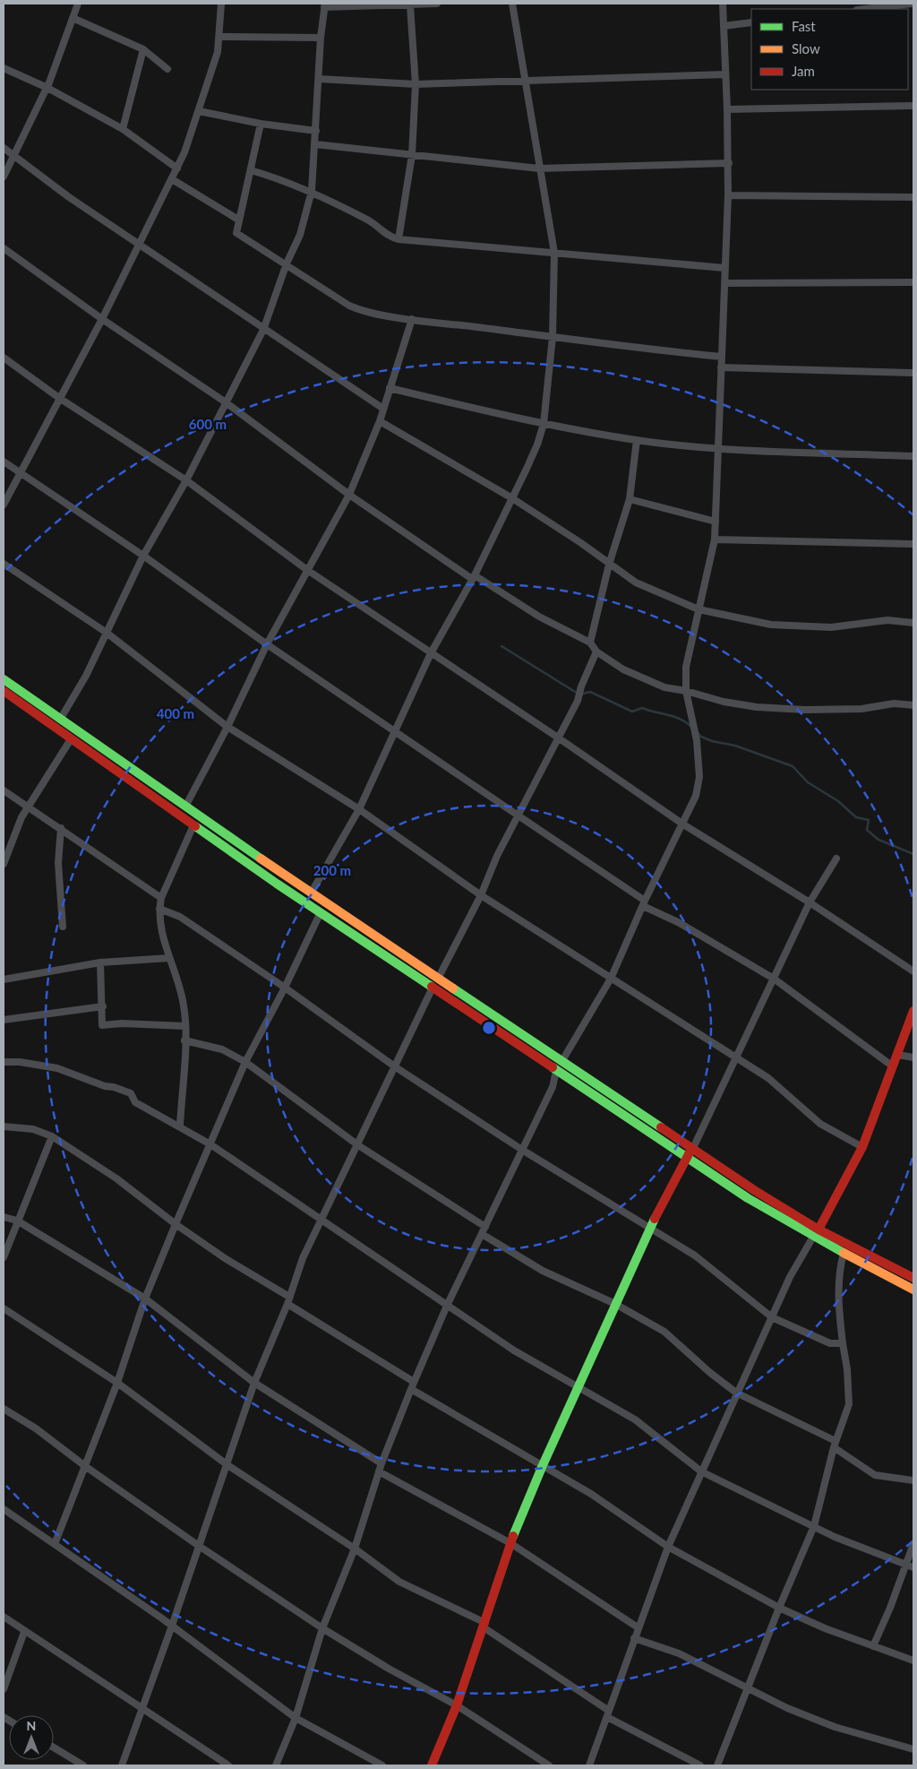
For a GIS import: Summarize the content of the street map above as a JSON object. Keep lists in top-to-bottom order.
{
  "legend": ["Fast", "Slow", "Jam"],
  "north": "top",
  "rings": ["600 m", "400 m", "200 m"]
}
